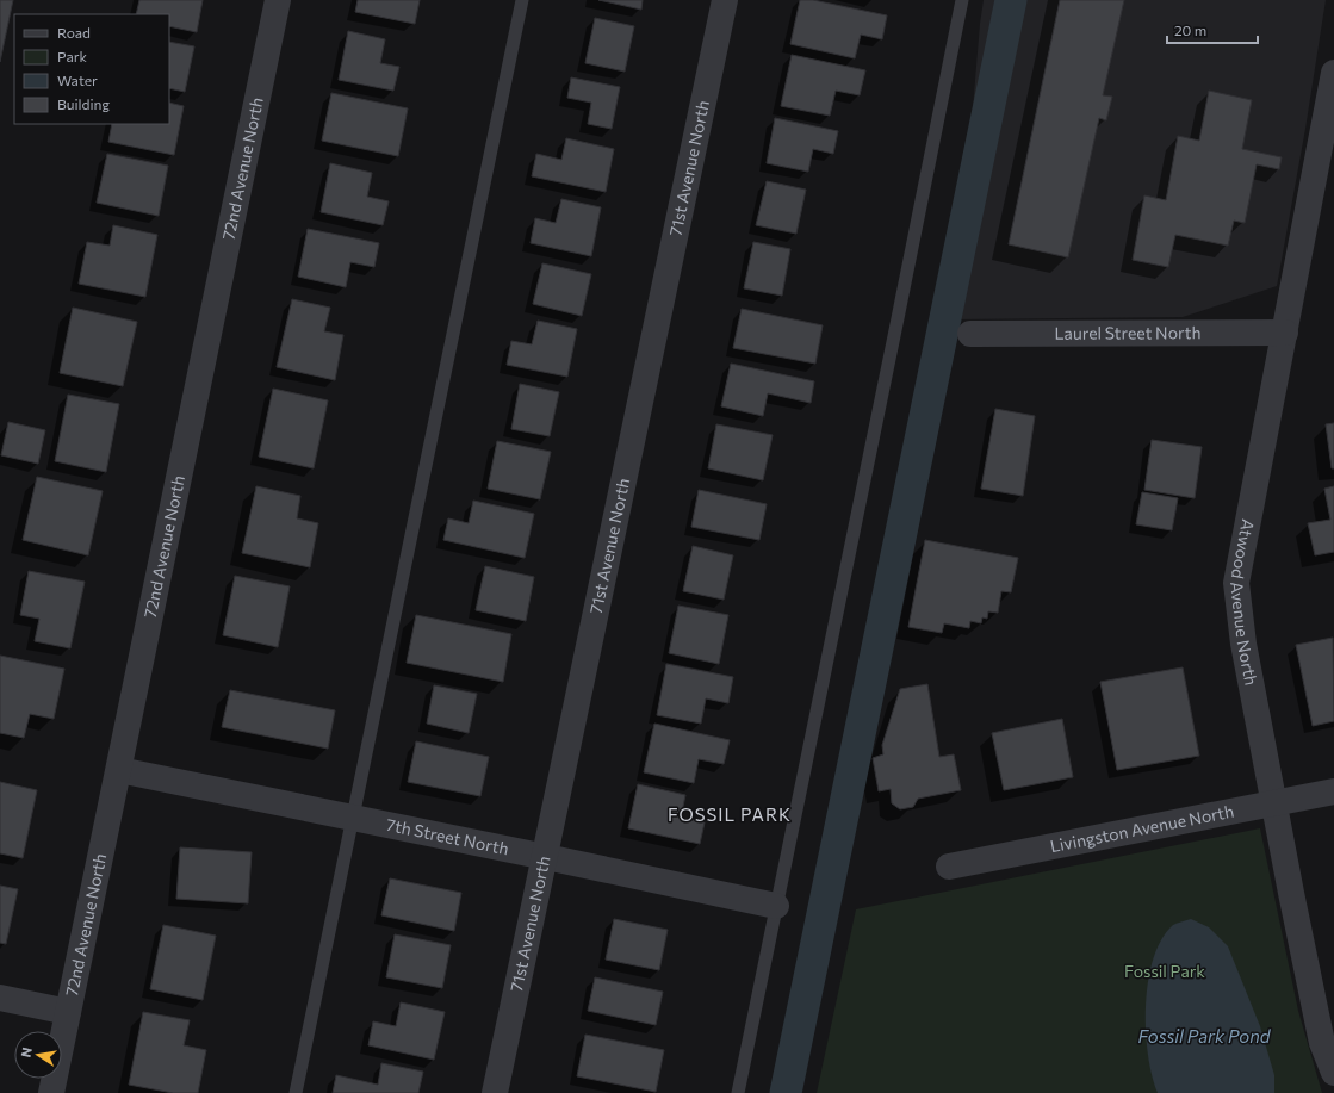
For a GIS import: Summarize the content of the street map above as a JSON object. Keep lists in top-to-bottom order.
{
  "streets": {
    "street": [
      "72nd Avenue North",
      "71st Avenue North",
      "Laurel Street North",
      "Atwood Avenue North",
      "Livingston Avenue North",
      "7th Street North"
    ]
  },
  "crossings": [
    ["72nd Avenue North", "7th Street North"],
    ["71st Avenue North", "7th Street North"],
    ["Laurel Street North", "Atwood Avenue North"],
    ["Atwood Avenue North", "Livingston Avenue North"]
  ],
  "districts": ["FOSSIL PARK"],
  "water": ["Fossil Park Pond"],
  "parks": ["Fossil Park"],
  "legend": [
    "Road",
    "Park",
    "Water",
    "Building"
  ],
  "scale_bar": "20 m",
  "north": "left"
}
